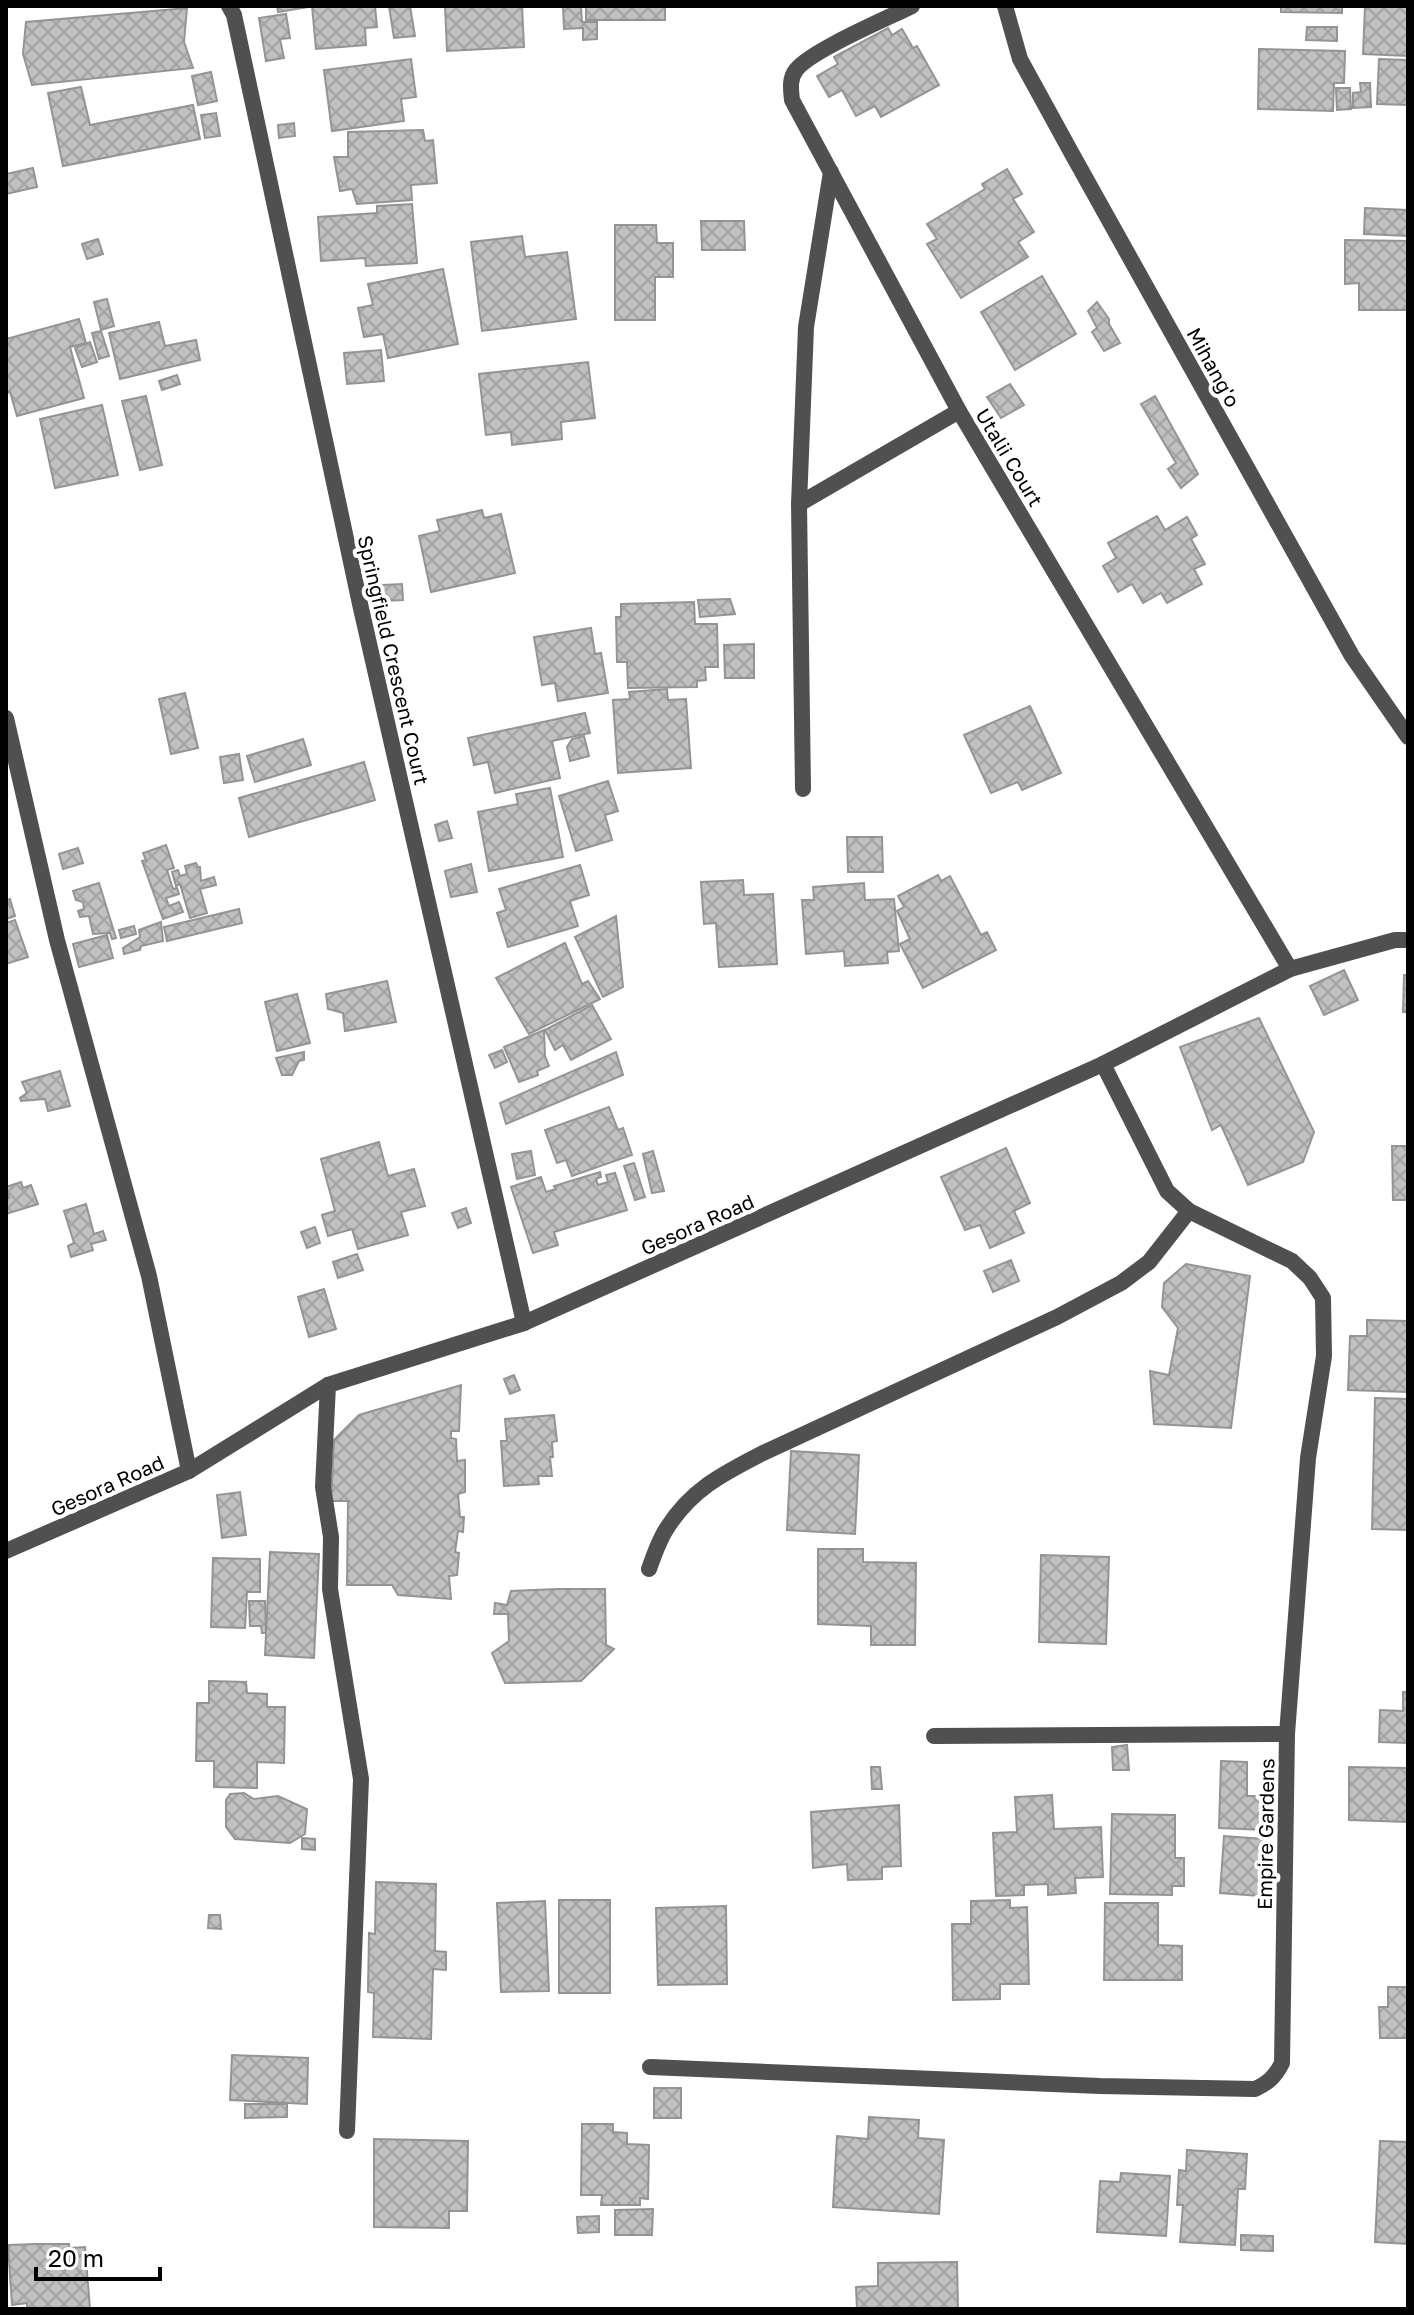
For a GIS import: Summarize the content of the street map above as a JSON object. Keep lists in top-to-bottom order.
{
  "streets": {
    "street": [
      "Mihang'o",
      "Utalii Court",
      "Springfield Crescent Court",
      "Gesora Road",
      "Empire Gardens"
    ]
  },
  "crossings": [
    ["Utalii Court", "Gesora Road"],
    ["Springfield Crescent Court", "Gesora Road"],
    ["Gesora Road", "Empire Gardens"]
  ],
  "scale_bar": "20 m"
}
